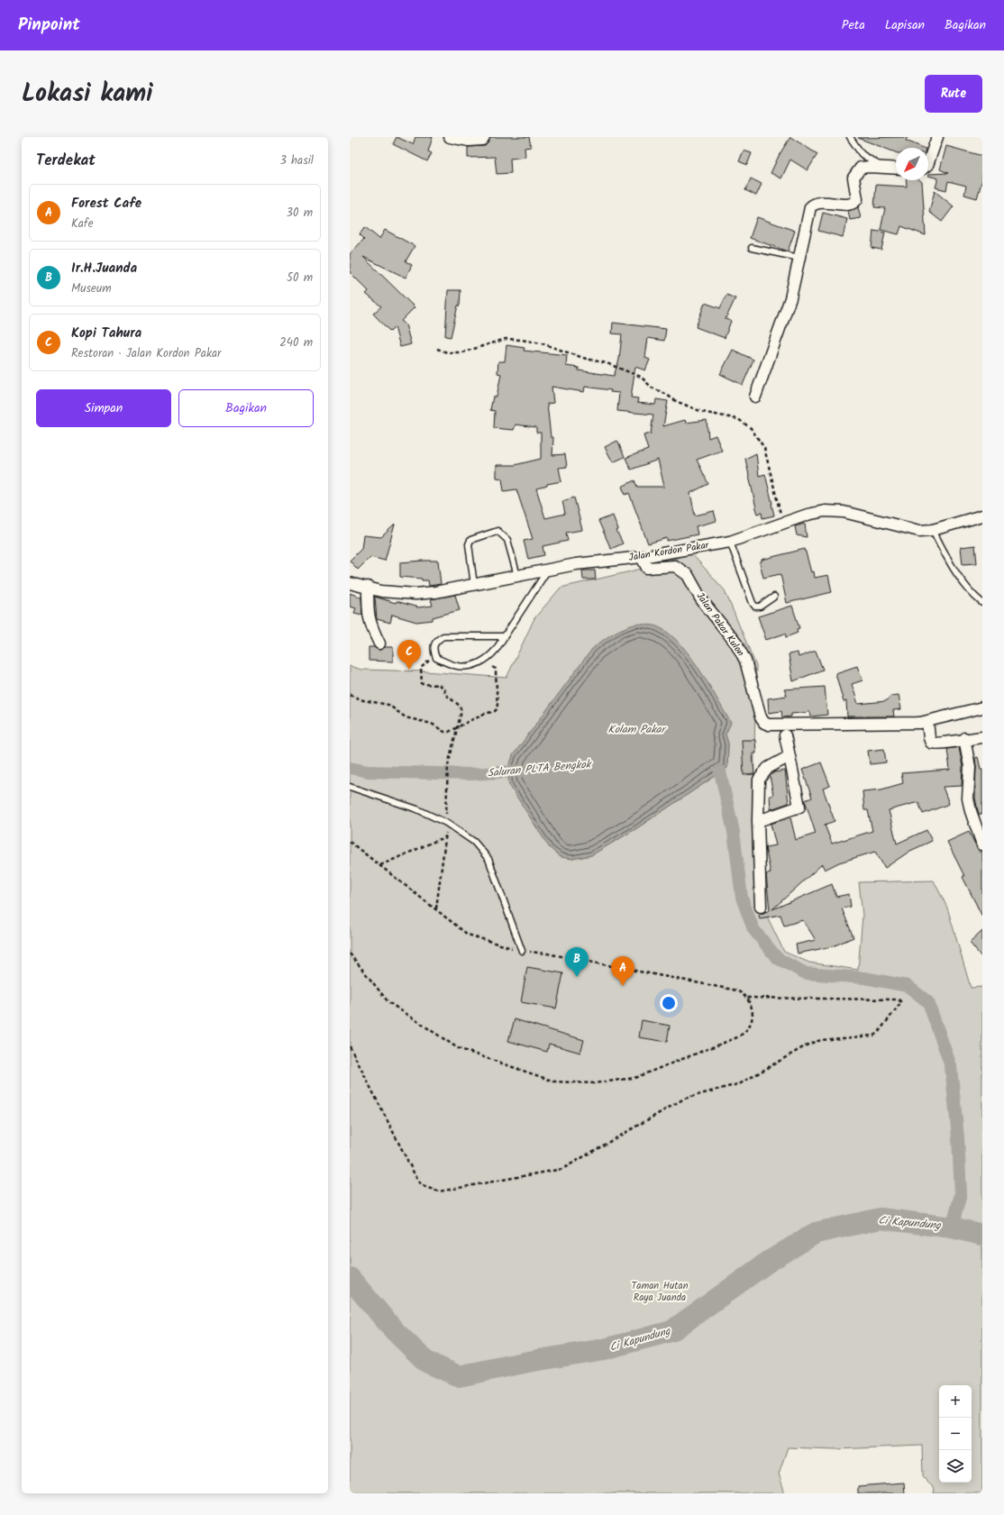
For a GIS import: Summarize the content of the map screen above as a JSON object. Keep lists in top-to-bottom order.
{
  "streets": {
    "street": ["Jalan Kordon Pakar", "Jalan Pakar Kulon"]
  },
  "crossings": [
    ["Jalan Kordon Pakar", "Jalan Pakar Kulon"]
  ],
  "water": ["Kolam Pakar", "Saluran PLTA Bengkok", "Ci Kapundung"],
  "parks": ["Taman Hutan Raya Juanda"],
  "north": "bottom left",
  "page": {
    "header": "Pinpoint",
    "nav": ["Peta", "Lapisan", "Bagikan"],
    "title": "Lokasi kami",
    "buttons": [
      "Rute",
      ["Simpan", "Bagikan"]
    ],
    "heading": ["Terdekat", "3 hasil"],
    "list": [
      {
        "mark": "A",
        "name": "Forest Cafe",
        "note": "Kafe",
        "value": "30 m"
      },
      {
        "mark": "B",
        "name": "Ir.H.Juanda",
        "note": "Museum",
        "value": "50 m"
      },
      {
        "mark": "C",
        "name": "Kopi Tahura",
        "note": "Restoran · Jalan Kordon Pakar",
        "value": "240 m"
      }
    ],
    "pins": ["C", "B", "A"],
    "map_buttons": ["+", "−"]
  }
}
